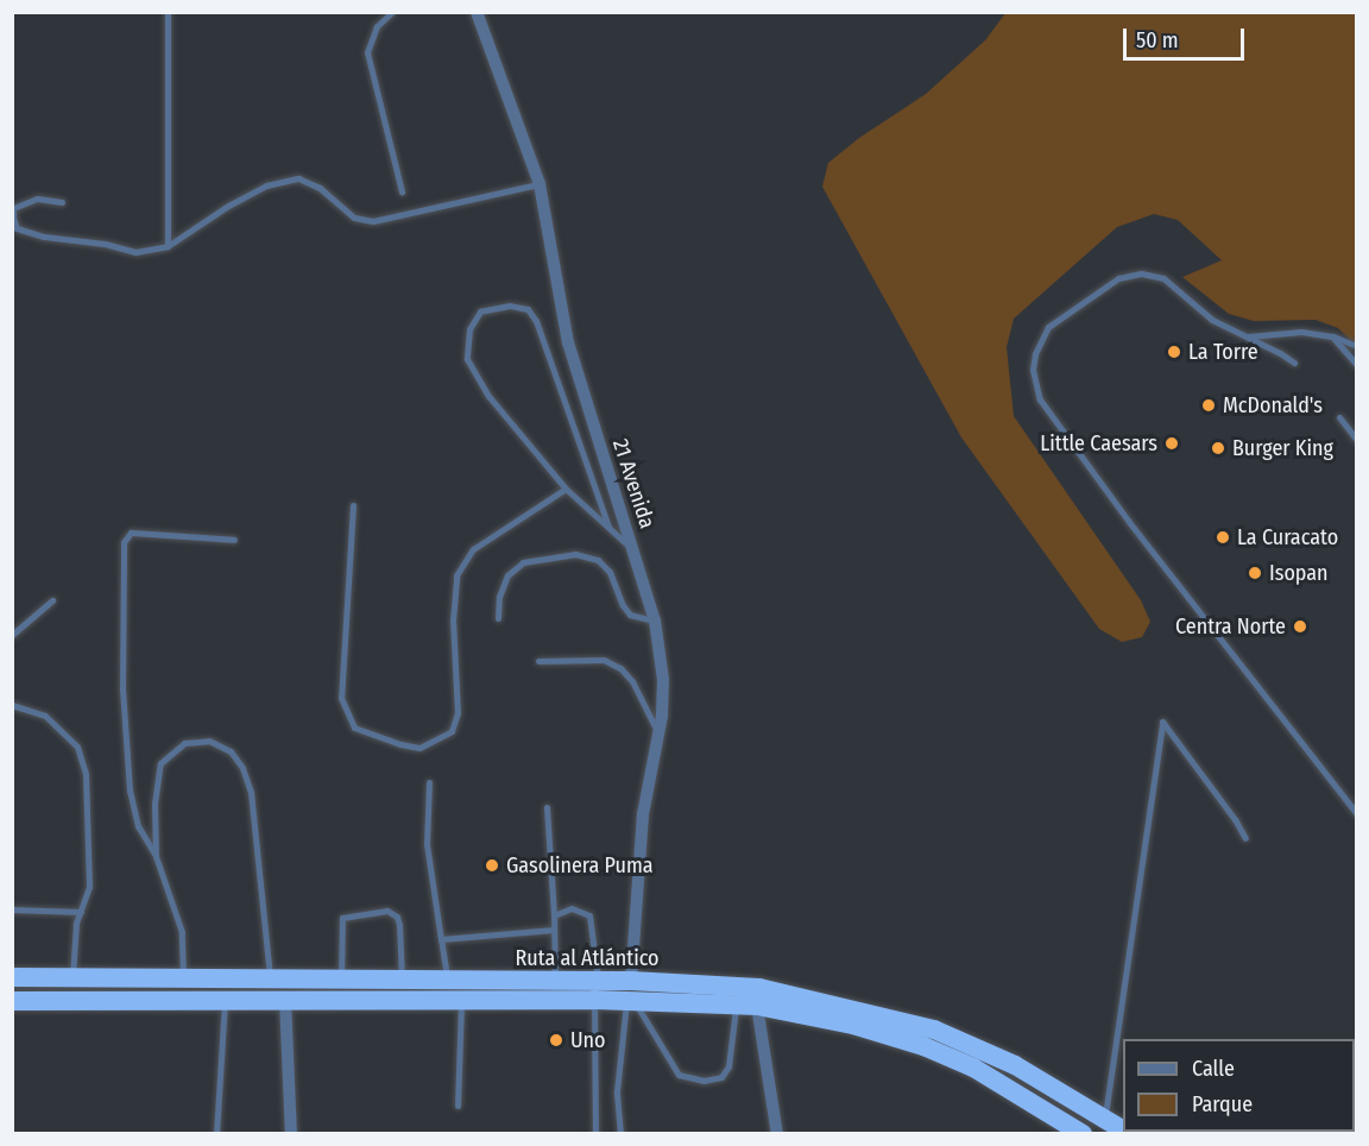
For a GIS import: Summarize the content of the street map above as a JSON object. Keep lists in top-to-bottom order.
{
  "streets": {
    "highway": ["Ruta al Atlántico"],
    "street": ["21 Avenida"]
  },
  "crossings": [
    ["21 Avenida", "Ruta al Atlántico"]
  ],
  "places": [
    "La Torre",
    "McDonald's",
    "Little Caesars",
    "Burger King",
    "La Curacato",
    "Isopan",
    "Centra Norte",
    "Gasolinera Puma",
    "Uno"
  ],
  "legend": ["Calle", "Parque"],
  "scale_bar": "50 m"
}
